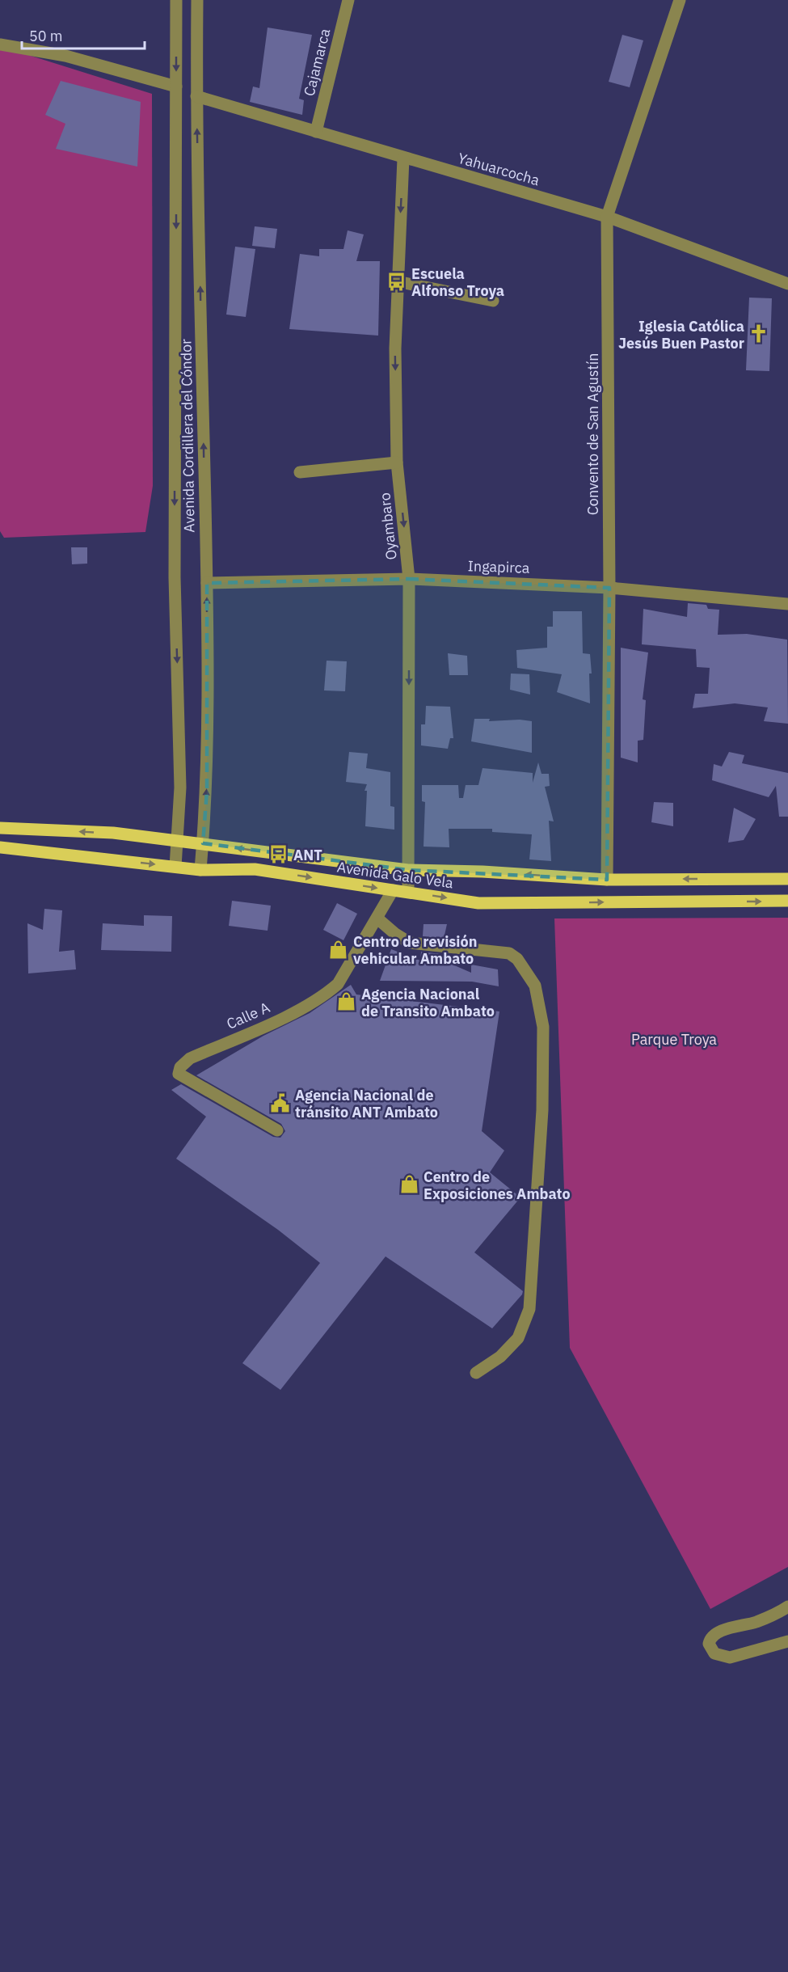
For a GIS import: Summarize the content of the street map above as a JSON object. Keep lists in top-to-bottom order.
{
  "streets": {
    "main road": ["Avenida Galo Vela"],
    "street": [
      "Cajamarca",
      "Yahuarcocha",
      "Convento de San Agustín",
      "Avenida Cordillera del Cóndor",
      "Oyambaro",
      "Ingapirca",
      "Calle A"
    ]
  },
  "crossings": [
    ["Cajamarca", "Yahuarcocha"],
    ["Yahuarcocha", "Convento de San Agustín"],
    ["Yahuarcocha", "Avenida Cordillera del Cóndor"],
    ["Yahuarcocha", "Oyambaro"],
    ["Convento de San Agustín", "Ingapirca"],
    ["Convento de San Agustín", "Avenida Galo Vela"],
    ["Avenida Cordillera del Cóndor", "Ingapirca"],
    ["Avenida Cordillera del Cóndor", "Avenida Galo Vela"],
    ["Oyambaro", "Ingapirca"],
    ["Oyambaro", "Avenida Galo Vela"],
    ["Avenida Galo Vela", "Calle A"]
  ],
  "one_way": ["Oyambaro"],
  "parks": ["Parque Troya"],
  "places": {
    "bus stop": ["Escuela Alfonso Troya", "ANT"],
    "church": ["Iglesia Católica Jesús Buen Pastor"],
    "shop": ["Centro de revisión vehicular Ambato", "Agencia Nacional de Transito Ambato", "Centro de Exposiciones Ambato"],
    "public building": ["Agencia Nacional de tránsito ANT Ambato"]
  },
  "scale_bar": "50 m"
}
